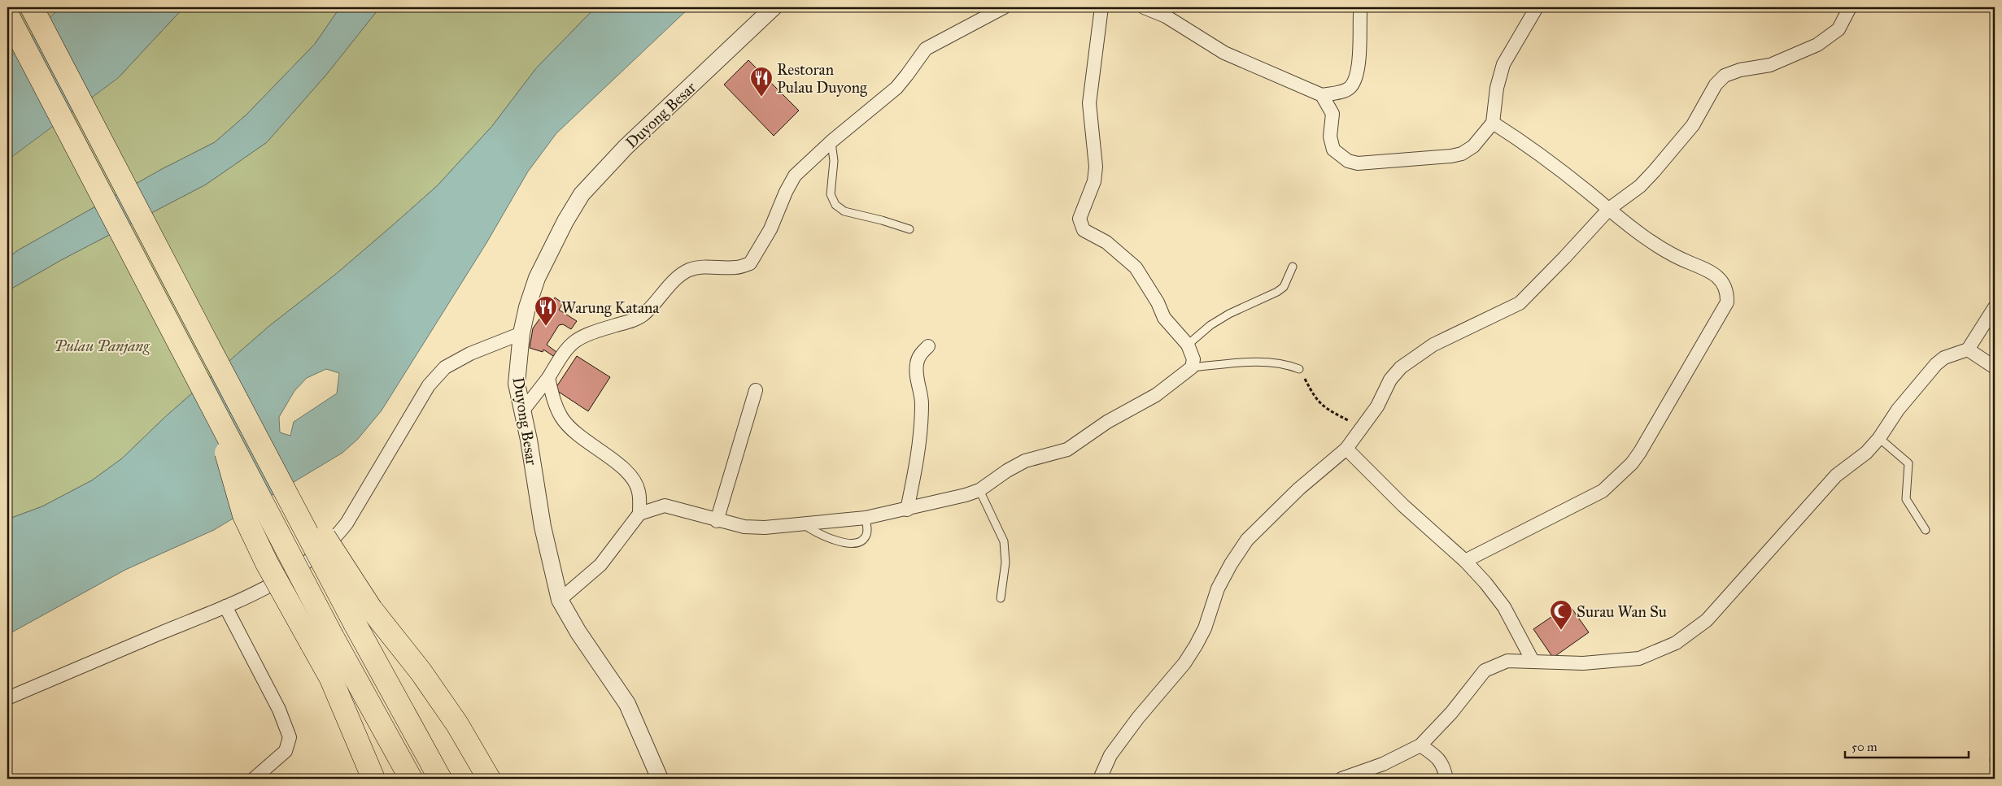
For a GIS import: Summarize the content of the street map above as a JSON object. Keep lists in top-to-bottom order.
{
  "streets": {
    "street": ["Duyong Besar"]
  },
  "parks": ["Pulau Panjang"],
  "places": {
    "restaurant": ["Restoran Pulau Duyong", "Warung Katana"],
    "mosque": ["Surau Wan Su"]
  },
  "scale_bar": "50 m"
}
